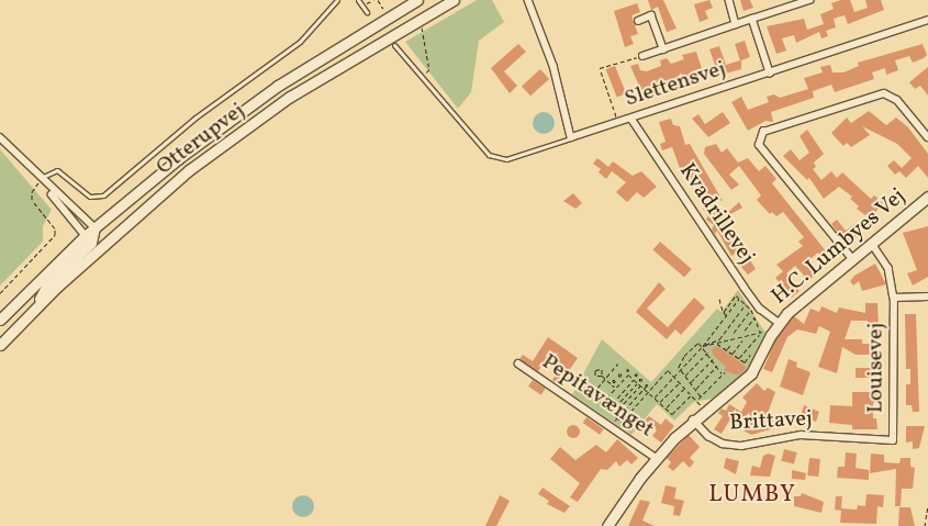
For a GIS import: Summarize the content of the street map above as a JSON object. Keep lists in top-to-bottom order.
{
  "streets": {
    "main road": ["Otterupvej", "H.C. Lumbyes Vej"],
    "street": [
      "Slettensvej",
      "Kvadrillevej",
      "Louisevej",
      "Pepitavænget",
      "Brittavej"
    ]
  },
  "crossings": [
    ["Slettensvej", "Kvadrillevej"],
    ["Kvadrillevej", "H.C. Lumbyes Vej"],
    ["H.C. Lumbyes Vej", "Louisevej"],
    ["H.C. Lumbyes Vej", "Pepitavænget"],
    ["H.C. Lumbyes Vej", "Brittavej"],
    ["Louisevej", "Brittavej"]
  ],
  "districts": ["LUMBY"]
}
